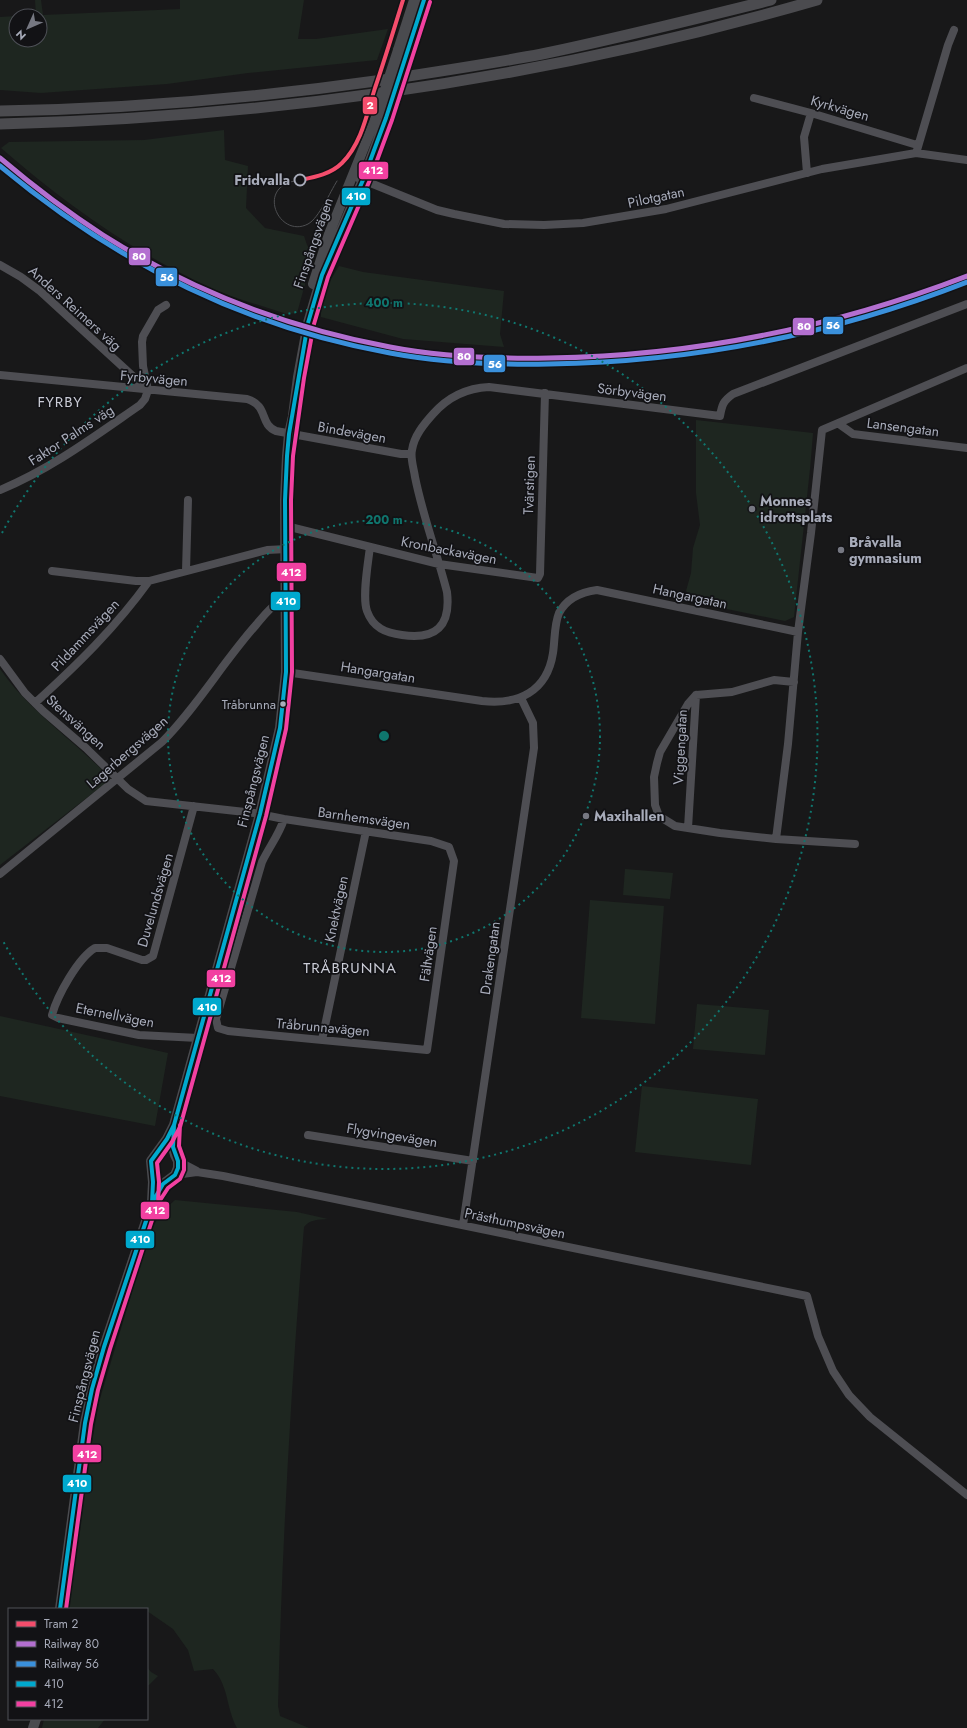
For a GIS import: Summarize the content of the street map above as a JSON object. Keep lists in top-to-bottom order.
{
  "streets": {
    "main road": ["Finspångsvägen"],
    "street": [
      "Kyrkvägen",
      "Pilotgatan",
      "Anders Reimers väg",
      "Fyrbyvägen",
      "Sörbyvägen",
      "Lansengatan",
      "Bindevägen",
      "Faktor Palms väg",
      "Tvärstigen",
      "Kronbackavägen",
      "Hangargatan",
      "Pildammsvägen",
      "Stensvängen",
      "Viggengatan",
      "Lagerbergsvägen",
      "Barnhemsvägen",
      "Duvelundsvägen",
      "Knektvägen",
      "Fältvägen",
      "Drakengatan",
      "Eternellvägen",
      "Tråbrunnavägen",
      "Flygvingevägen",
      "Prästhumpsvägen"
    ]
  },
  "crossings": [
    ["Kyrkvägen", "Pilotgatan"],
    ["Pilotgatan", "Finspångsvägen"],
    ["Finspångsvägen", "Fyrbyvägen"],
    ["Finspångsvägen", "Bindevägen"],
    ["Finspångsvägen", "Kronbackavägen"],
    ["Finspångsvägen", "Hangargatan"],
    ["Finspångsvägen", "Pildammsvägen"],
    ["Finspångsvägen", "Stensvängen"],
    ["Finspångsvägen", "Lagerbergsvägen"],
    ["Finspångsvägen", "Barnhemsvägen"],
    ["Finspångsvägen", "Eternellvägen"],
    ["Finspångsvägen", "Prästhumpsvägen"],
    ["Anders Reimers väg", "Fyrbyvägen"],
    ["Anders Reimers väg", "Faktor Palms väg"],
    ["Fyrbyvägen", "Bindevägen"],
    ["Fyrbyvägen", "Faktor Palms väg"],
    ["Sörbyvägen", "Bindevägen"],
    ["Sörbyvägen", "Tvärstigen"],
    ["Tvärstigen", "Kronbackavägen"],
    ["Hangargatan", "Drakengatan"],
    ["Pildammsvägen", "Stensvängen"],
    ["Stensvängen", "Lagerbergsvägen"],
    ["Stensvängen", "Barnhemsvägen"],
    ["Stensvängen", "Duvelundsvägen"],
    ["Barnhemsvägen", "Knektvägen"],
    ["Barnhemsvägen", "Fältvägen"],
    ["Barnhemsvägen", "Tråbrunnavägen"],
    ["Duvelundsvägen", "Eternellvägen"],
    ["Knektvägen", "Tråbrunnavägen"],
    ["Fältvägen", "Tråbrunnavägen"],
    ["Drakengatan", "Flygvingevägen"],
    ["Drakengatan", "Prästhumpsvägen"]
  ],
  "districts": ["FYRBY", "TRÅBRUNNA"],
  "places": [
    "Fridvalla",
    "Monnes idrottsplats",
    "Bråvalla gymnasium",
    "Tråbrunna",
    "Maxihallen"
  ],
  "lines": [
    "tram line 2",
    "transit line 410",
    "transit line 412",
    "rail line 80",
    "rail line 56"
  ],
  "legend": [
    "Tram 2",
    "Railway 80",
    "Railway 56",
    "410",
    "412"
  ],
  "north": "bottom left",
  "rings": ["400 m", "200 m"]
}
